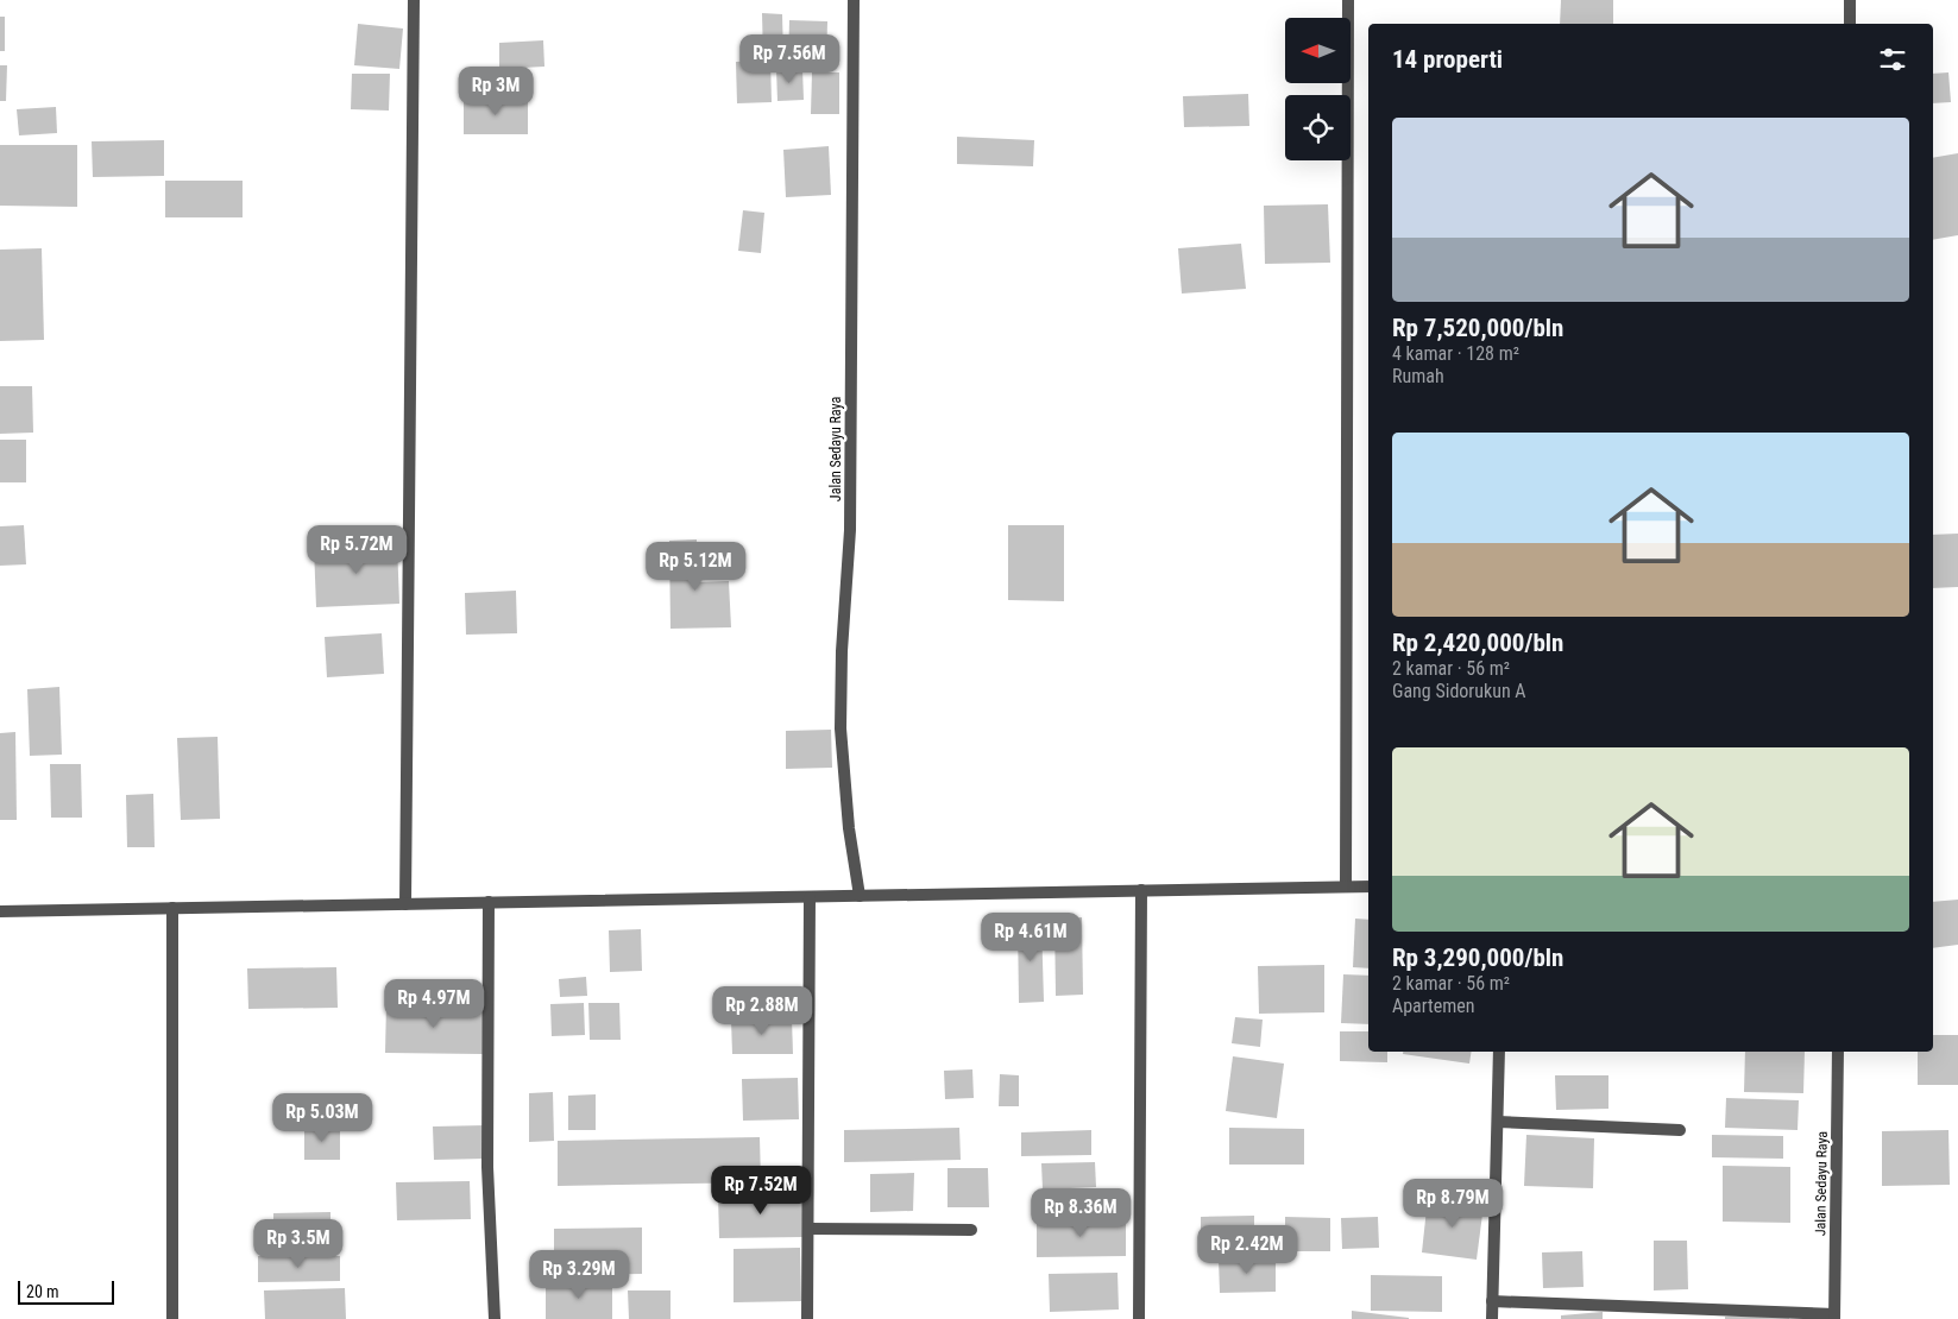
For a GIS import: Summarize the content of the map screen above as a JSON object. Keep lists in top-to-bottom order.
{
  "streets": {
    "street": ["Jalan Sedayu Raya"]
  },
  "scale_bar": "20 m",
  "north": "left",
  "page": {
    "heading": "14 properti",
    "price": [
      "Rp 7.56M",
      "Rp 3M",
      "Rp 5.72M",
      "Rp 5.12M",
      "Rp 4.61M",
      "Rp 4.97M",
      "Rp 2.88M",
      "Rp 5.03M",
      "Rp 7.52M",
      "Rp 8.79M",
      "Rp 8.36M",
      "Rp 3.5M",
      "Rp 2.42M",
      "Rp 3.29M"
    ],
    "list": [
      {
        "name": "Rp 7,520,000/bln",
        "note": "4 kamar · 128 m² · Rumah"
      },
      {
        "name": "Rp 2,420,000/bln",
        "note": "2 kamar · 56 m² · Gang Sidorukun A"
      },
      {
        "name": "Rp 3,290,000/bln",
        "note": "2 kamar · 56 m² · Apartemen"
      }
    ],
    "scale": "20 m"
  }
}
